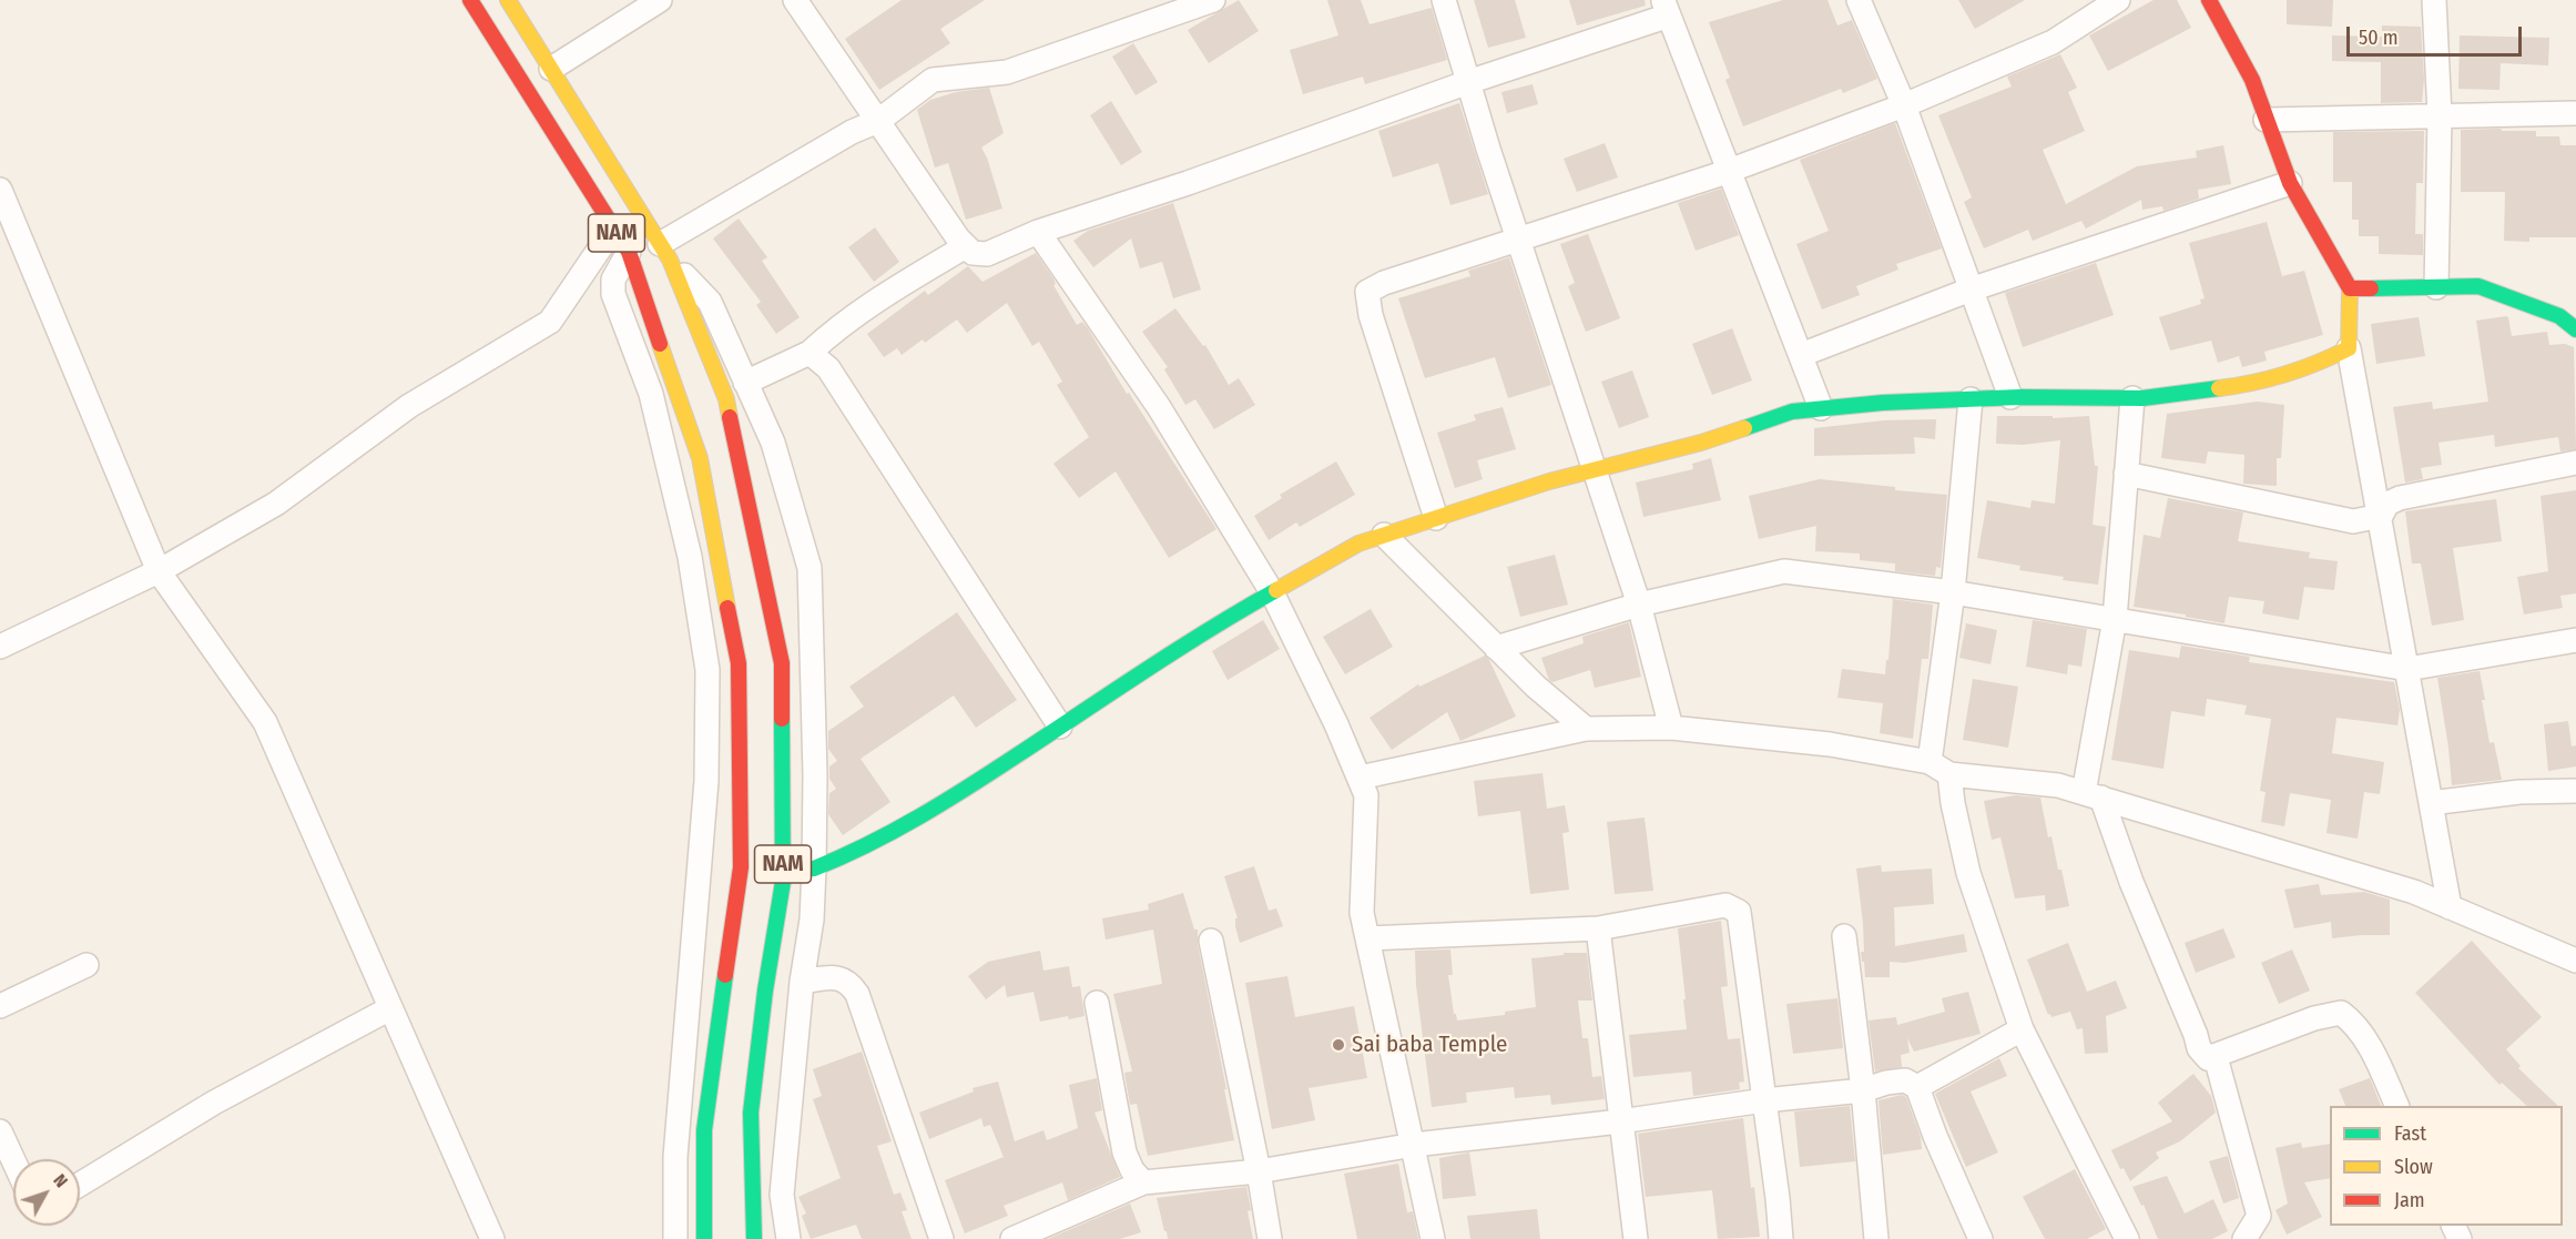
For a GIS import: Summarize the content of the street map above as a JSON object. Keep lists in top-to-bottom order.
{
  "streets": {
    "main road": ["NAM"]
  },
  "places": ["Sai baba Temple"],
  "legend": ["Fast", "Slow", "Jam"],
  "scale_bar": "50 m",
  "north": "top right"
}
